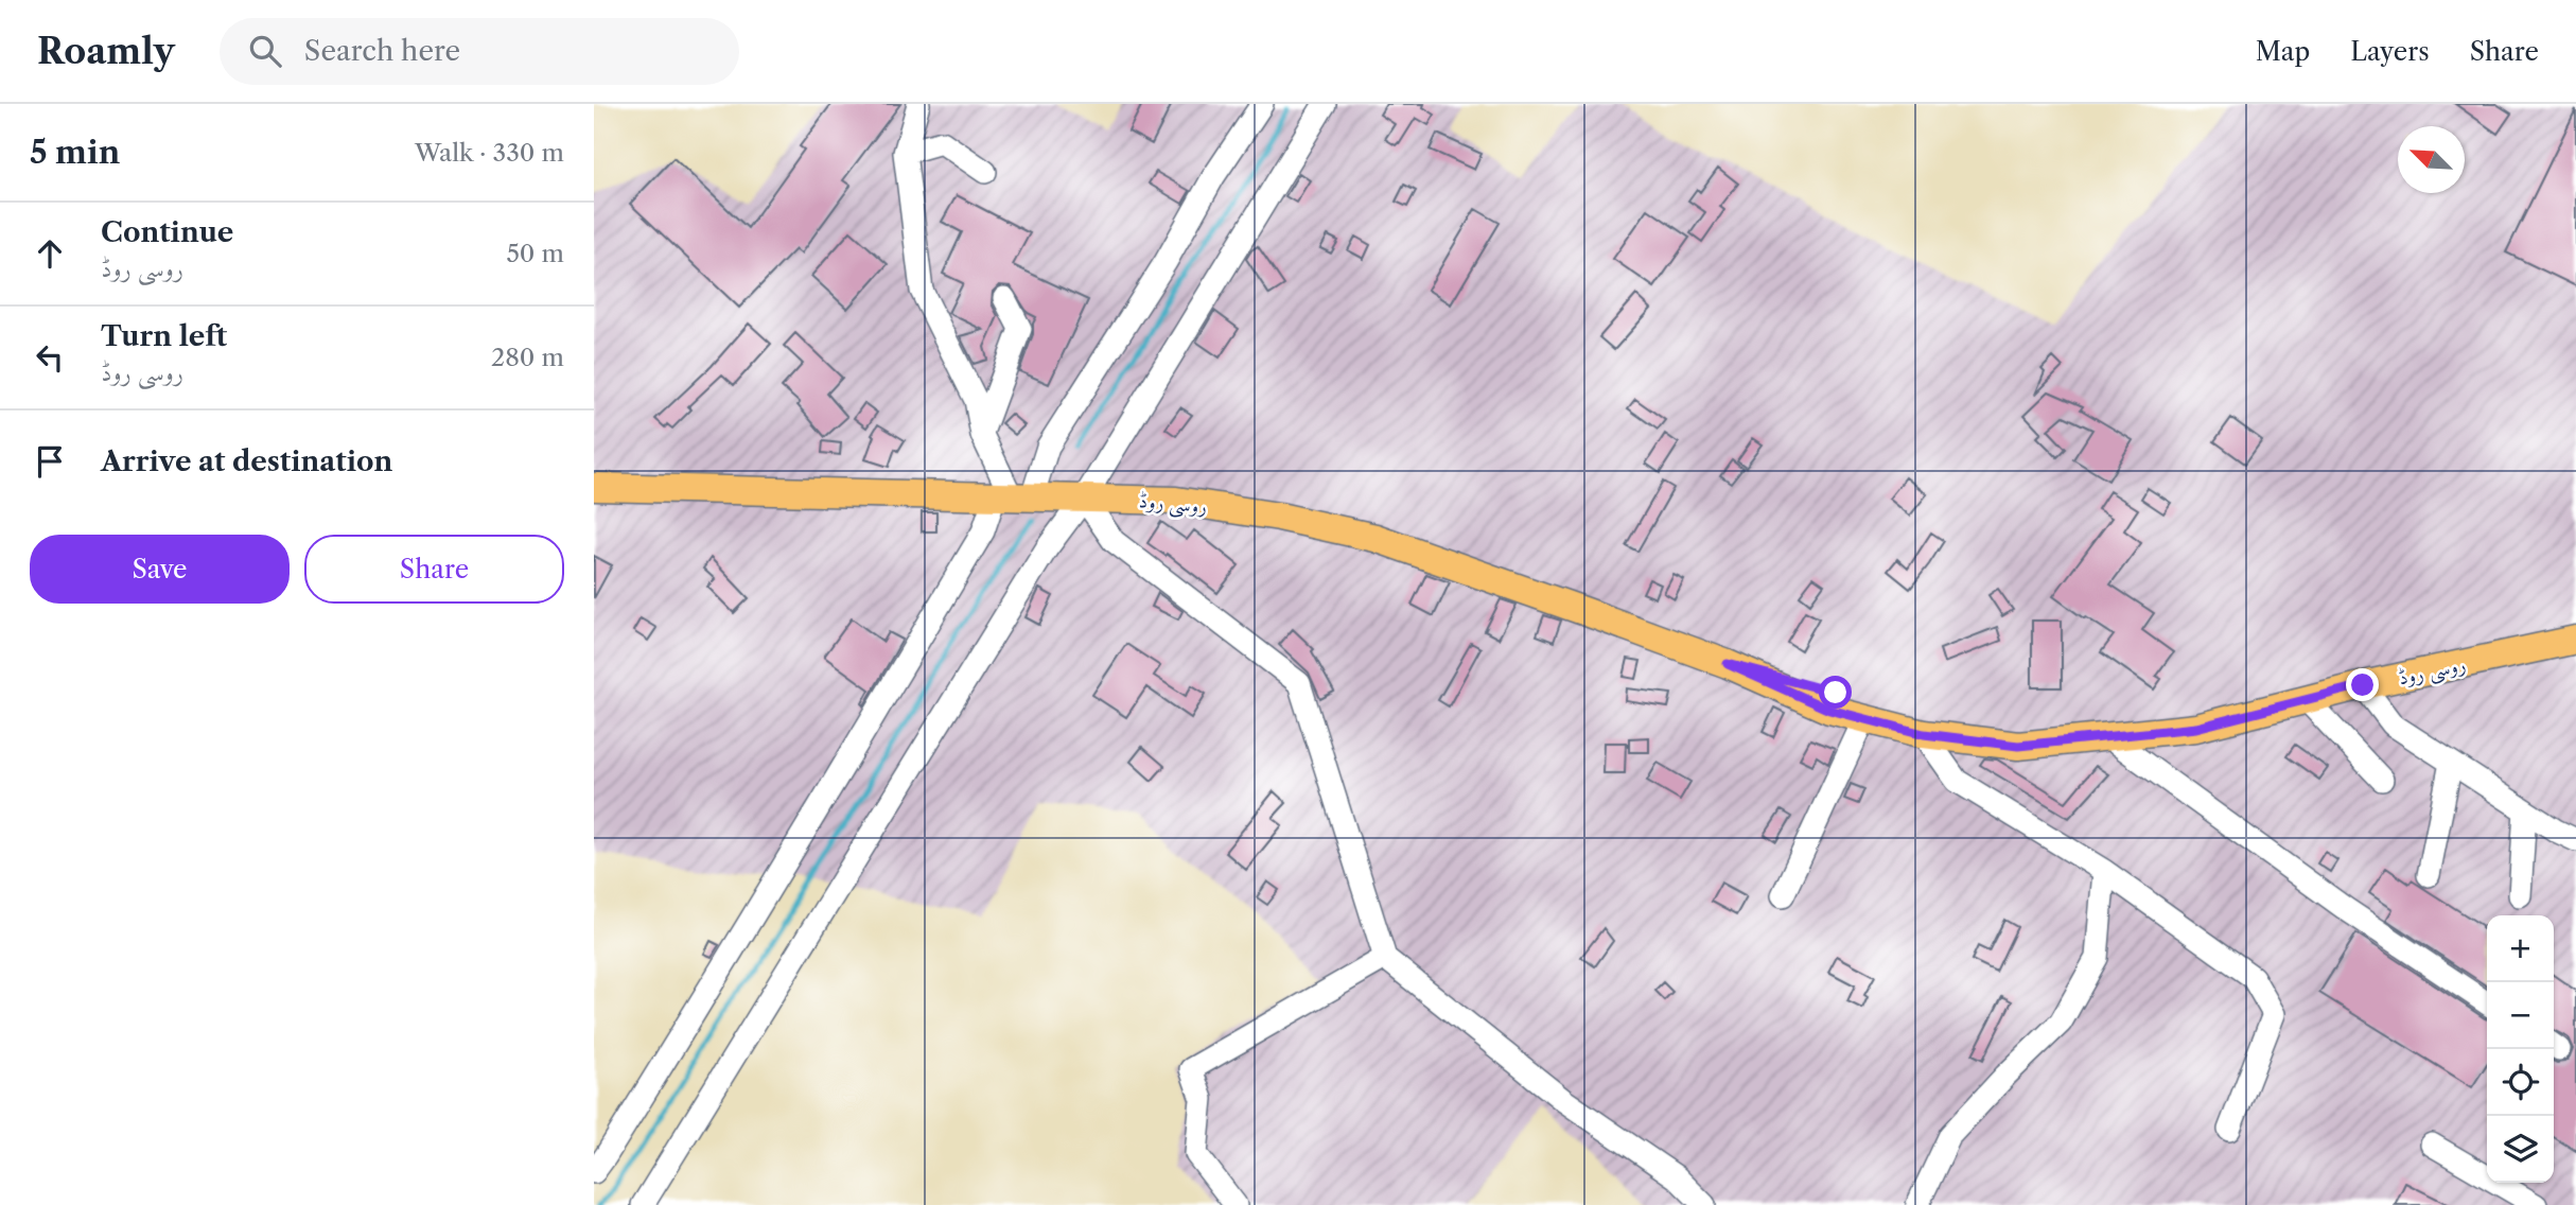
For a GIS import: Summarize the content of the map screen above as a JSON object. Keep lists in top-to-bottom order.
{
  "streets": {
    "main road": ["روسی روڈ"]
  },
  "north": "top left",
  "page": {
    "header": "Roamly",
    "search": "Search here",
    "nav": ["Map", "Layers", "Share"],
    "heading": ["5 min", "Walk · 330 m"],
    "list": [
      ["Continue", "روسی روڈ", "50 m"],
      ["Turn left", "روسی روڈ", "280 m"],
      "Arrive at destination"
    ],
    "buttons": ["Save", "Share"],
    "map_buttons": ["+", "−"]
  }
}
